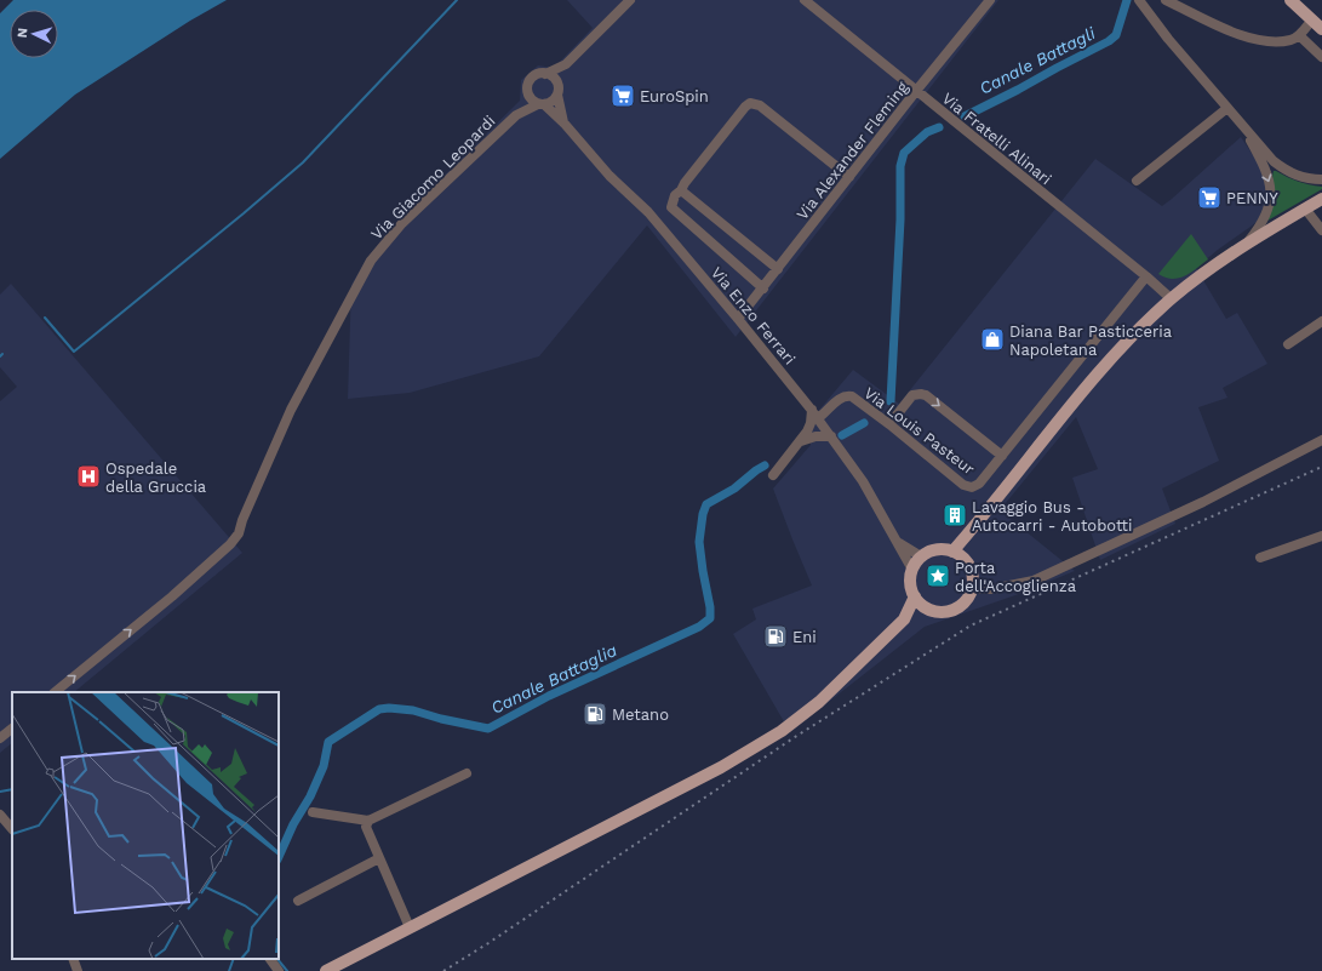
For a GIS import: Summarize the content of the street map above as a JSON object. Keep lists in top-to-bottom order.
{
  "streets": {
    "street": [
      "Via Fratelli Alinari",
      "Via Alexander Fleming",
      "Via Giacomo Leopardi",
      "Via Enzo Ferrari",
      "Via Louis Pasteur"
    ]
  },
  "crossings": [
    ["Via Fratelli Alinari", "Via Alexander Fleming"],
    ["Via Fratelli Alinari", "Via Louis Pasteur"],
    ["Via Alexander Fleming", "Via Enzo Ferrari"],
    ["Via Giacomo Leopardi", "Via Enzo Ferrari"],
    ["Via Enzo Ferrari", "Via Louis Pasteur"]
  ],
  "one_way": ["Via Giacomo Leopardi"],
  "water": ["Canale Battagli", "Canale Battaglia"],
  "places": {
    "supermarket": ["EuroSpin", "PENNY"],
    "shop": ["Diana Bar Pasticceria Napoletana"],
    "hospital": ["Ospedale della Gruccia"],
    "building": ["Lavaggio Bus - Autocarri - Autobotti"],
    "place": ["Porta dell'Accoglienza"],
    "fuel station": ["Eni", "Metano"]
  },
  "north": "left"
}
